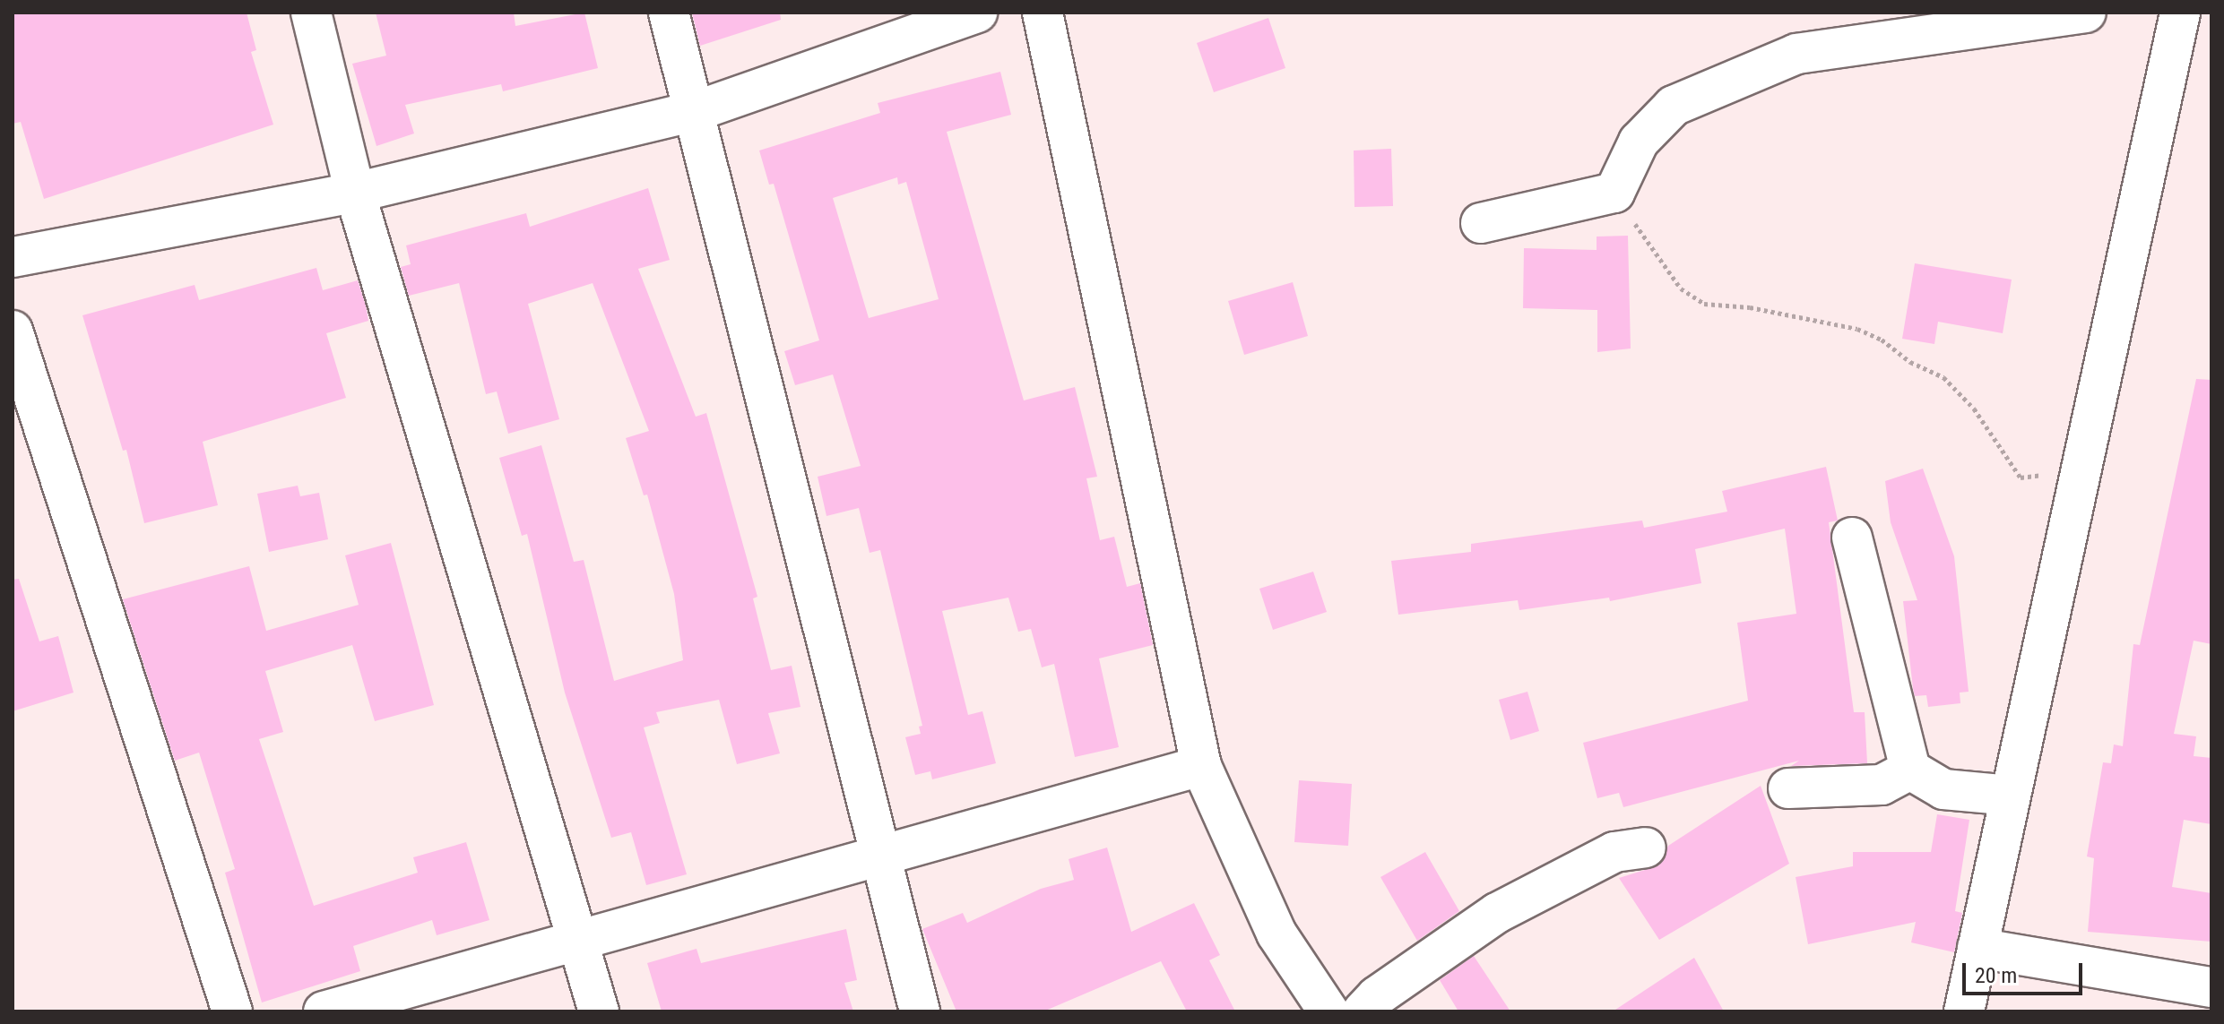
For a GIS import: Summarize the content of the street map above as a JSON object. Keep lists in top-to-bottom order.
{
  "scale_bar": "20 m"
}
